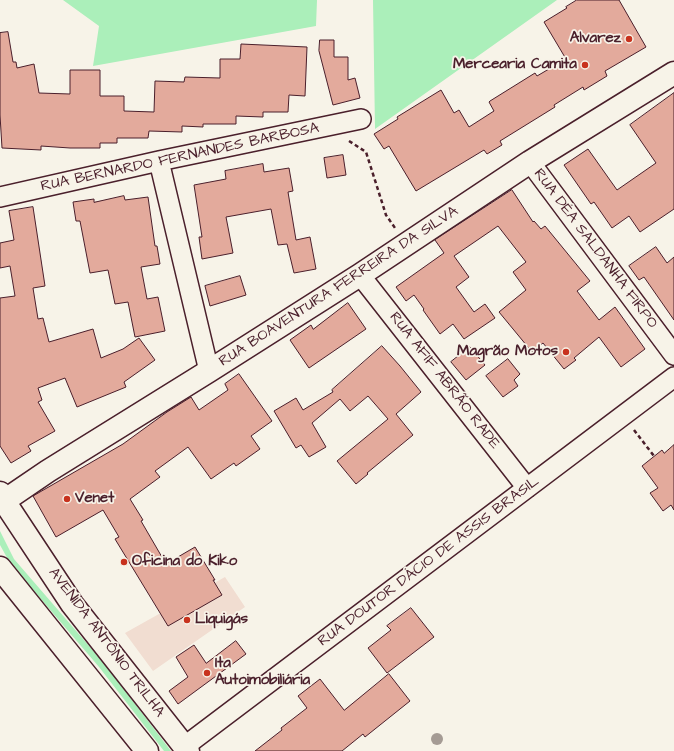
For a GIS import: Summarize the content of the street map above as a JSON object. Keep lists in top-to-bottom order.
{
  "streets": {
    "street": [
      "RUA BERNARDO FERNANDES BARBOSA",
      "RUA DÉA SALDANHA FIRPO",
      "RUA BOAVENTURA FERREIRA DA SILVA",
      "RUA AFIF ABRÃO RADE",
      "RUA DOUTOR DÁCIO DE ASSIS BRASIL",
      "AVENIDA ANTÔNIO TRILHA"
    ]
  },
  "crossings": [
    ["RUA DÉA SALDANHA FIRPO", "RUA BOAVENTURA FERREIRA DA SILVA"],
    ["RUA BOAVENTURA FERREIRA DA SILVA", "RUA AFIF ABRÃO RADE"],
    ["RUA BOAVENTURA FERREIRA DA SILVA", "AVENIDA ANTÔNIO TRILHA"],
    ["RUA AFIF ABRÃO RADE", "RUA DOUTOR DÁCIO DE ASSIS BRASIL"],
    ["RUA DOUTOR DÁCIO DE ASSIS BRASIL", "AVENIDA ANTÔNIO TRILHA"]
  ],
  "places": [
    "Alvarez",
    "Mercearia Camita",
    "Magrão Motos",
    "Venet",
    "Oficina do Kiko",
    "Liquigás",
    "Ita Autoimobiliária"
  ]
}
